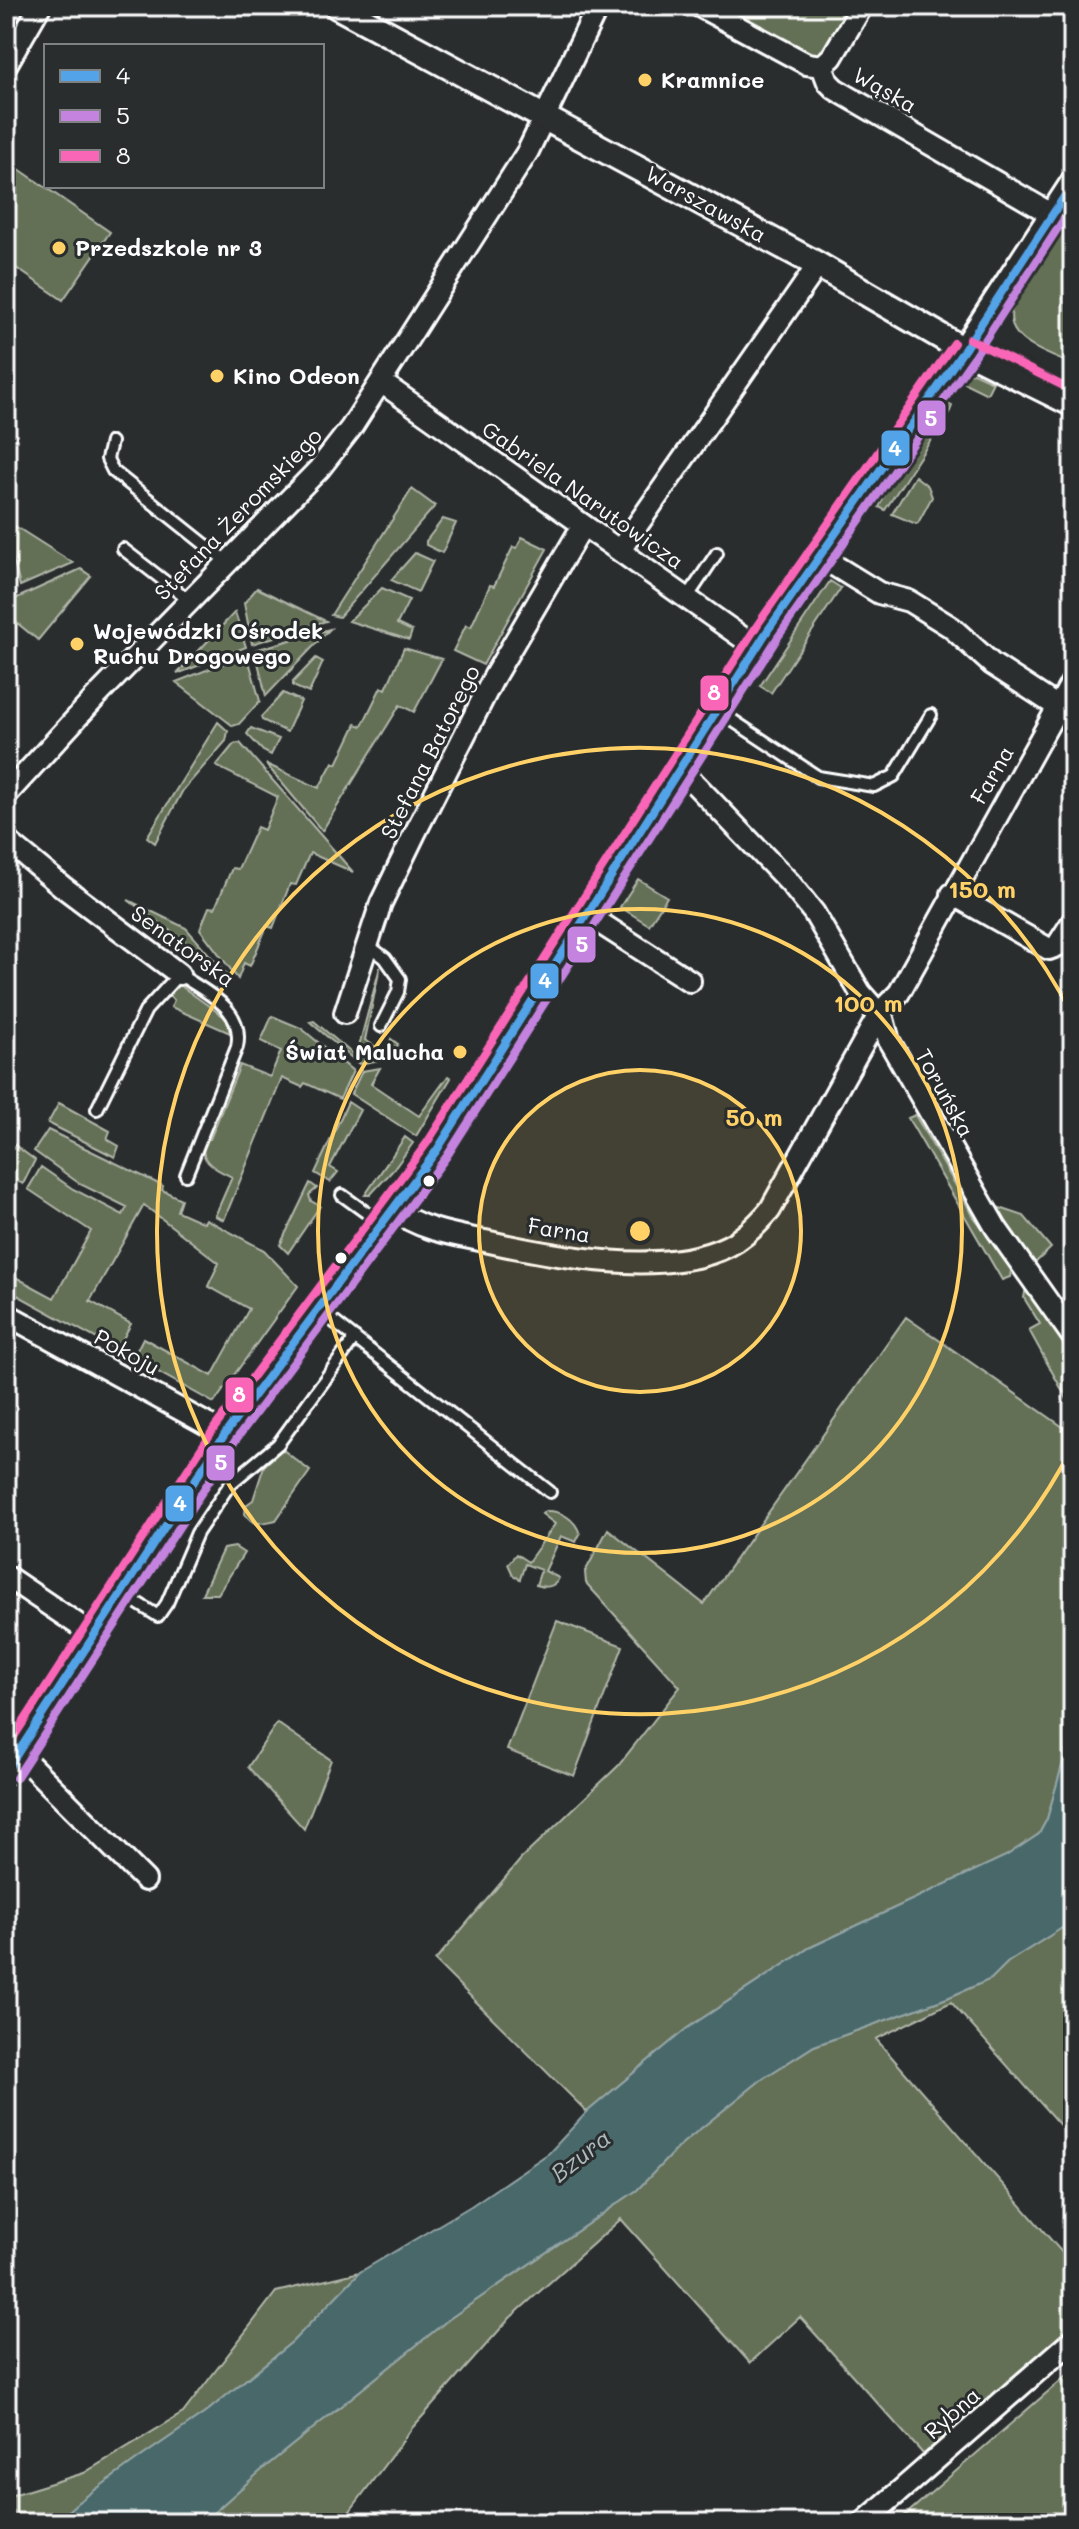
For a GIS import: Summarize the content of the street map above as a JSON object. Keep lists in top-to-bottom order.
{
  "streets": {
    "street": [
      "Wąska",
      "Warszawska",
      "Gabriela Narutowicza",
      "Stefana Żeromskiego",
      "Stefana Batorego",
      "Farna",
      "Senatorska",
      "Toruńska",
      "Pokoju",
      "Rybna"
    ]
  },
  "crossings": [
    ["Warszawska", "Stefana Żeromskiego"],
    ["Gabriela Narutowicza", "Stefana Żeromskiego"],
    ["Gabriela Narutowicza", "Stefana Batorego"],
    ["Farna", "Toruńska"]
  ],
  "water": ["Bzura"],
  "places": [
    "Kramnice",
    "Przedszkole nr 3",
    "Kino Odeon",
    "Wojewódzki Ośrodek Ruchu Drogowego",
    "Świat Malucha"
  ],
  "lines": ["transit line 4", "transit line 5", "transit line 8"],
  "legend": ["4", "5", "8"],
  "rings": ["150 m", "100 m", "50 m"]
}
